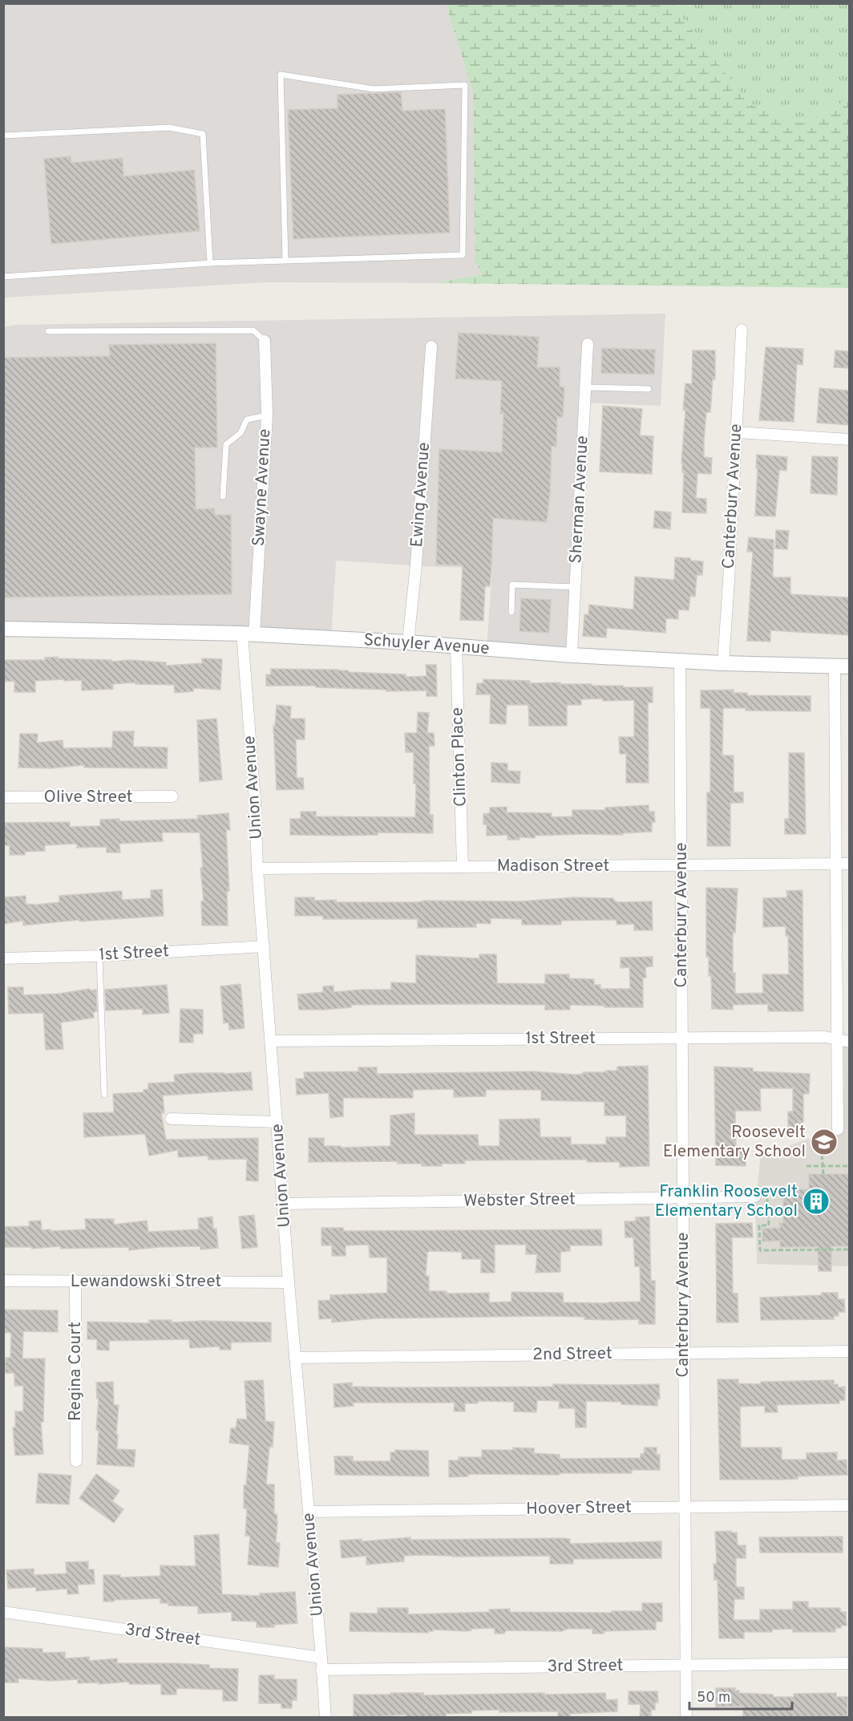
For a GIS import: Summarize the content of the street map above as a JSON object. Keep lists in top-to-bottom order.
{
  "streets": {
    "street": [
      "Swayne Avenue",
      "Ewing Avenue",
      "Canterbury Avenue",
      "Sherman Avenue",
      "Schuyler Avenue",
      "Clinton Place",
      "Union Avenue",
      "Olive Street",
      "Madison Street",
      "1st Street",
      "Webster Street",
      "Lewandowski Street",
      "2nd Street",
      "Regina Court",
      "Hoover Street",
      "3rd Street"
    ]
  },
  "crossings": [
    ["Swayne Avenue", "Schuyler Avenue"],
    ["Swayne Avenue", "Union Avenue"],
    ["Ewing Avenue", "Schuyler Avenue"],
    ["Canterbury Avenue", "Schuyler Avenue"],
    ["Canterbury Avenue", "Madison Street"],
    ["Canterbury Avenue", "1st Street"],
    ["Canterbury Avenue", "Webster Street"],
    ["Canterbury Avenue", "2nd Street"],
    ["Canterbury Avenue", "Hoover Street"],
    ["Canterbury Avenue", "3rd Street"],
    ["Sherman Avenue", "Schuyler Avenue"],
    ["Schuyler Avenue", "Clinton Place"],
    ["Schuyler Avenue", "Union Avenue"],
    ["Clinton Place", "Madison Street"],
    ["Union Avenue", "Madison Street"],
    ["Union Avenue", "1st Street"],
    ["Union Avenue", "Webster Street"],
    ["Union Avenue", "Lewandowski Street"],
    ["Union Avenue", "2nd Street"],
    ["Union Avenue", "Hoover Street"],
    ["Union Avenue", "3rd Street"],
    ["Lewandowski Street", "Regina Court"]
  ],
  "places": {
    "school or university": ["Roosevelt Elementary School"],
    "building": ["Franklin Roosevelt Elementary School"]
  },
  "scale_bar": "50 m"
}
